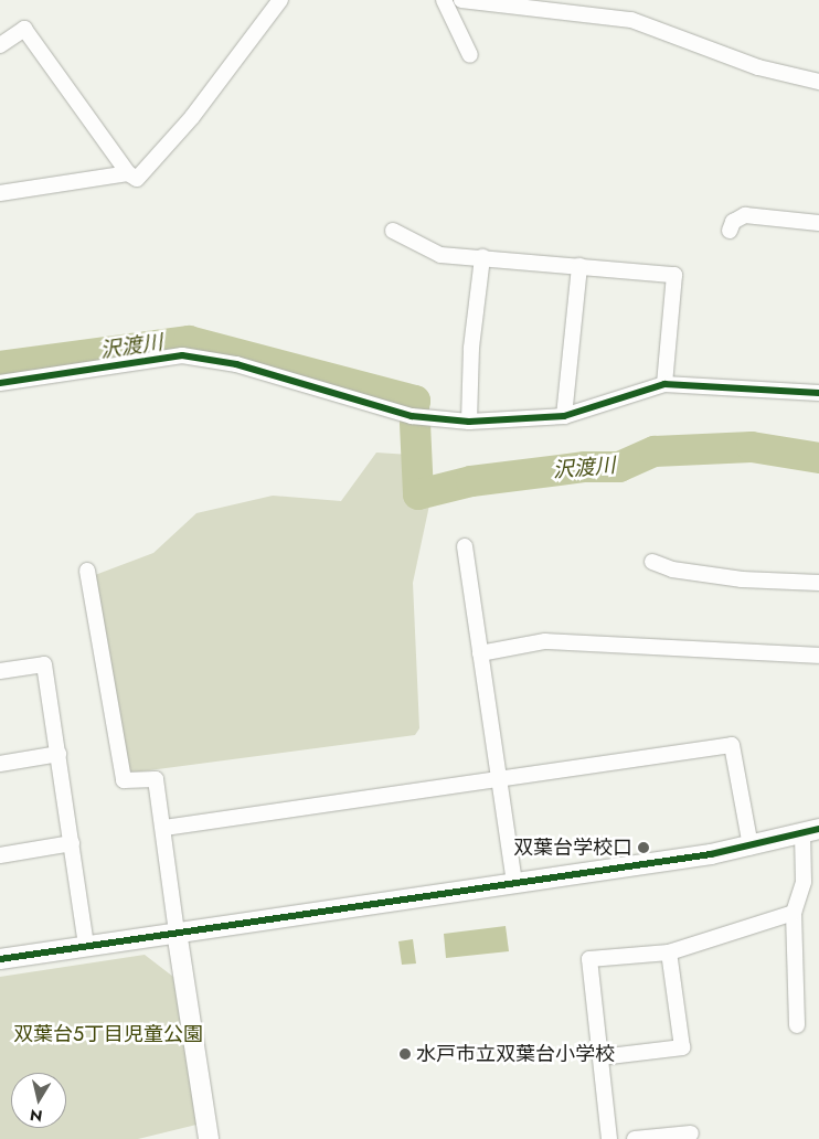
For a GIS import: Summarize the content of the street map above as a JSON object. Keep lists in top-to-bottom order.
{
  "water": ["沢渡川"],
  "parks": ["双葉台5丁目児童公園"],
  "places": ["双葉台学校口", "水戸市立双葉台小学校"],
  "north": "bottom"
}
